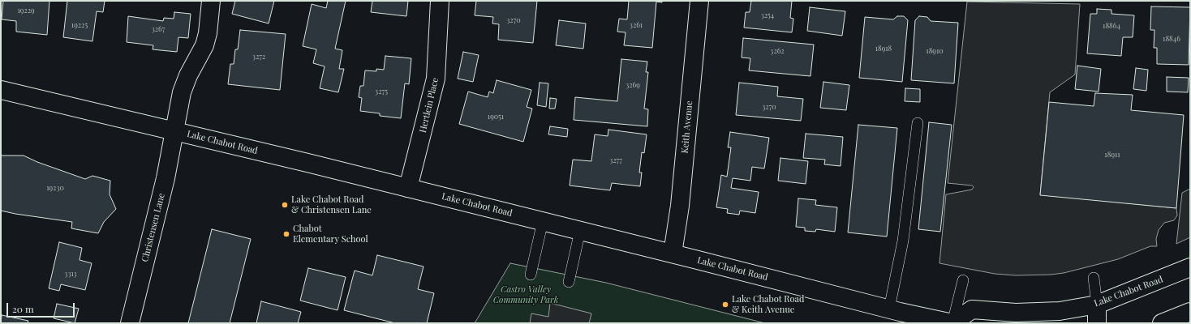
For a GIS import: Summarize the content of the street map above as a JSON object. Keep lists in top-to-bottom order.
{
  "streets": {
    "main road": [
      "Hertlein Place",
      "Keith Avenue",
      "Lake Chabot Road",
      "Christensen Lane"
    ]
  },
  "crossings": [
    ["Hertlein Place", "Lake Chabot Road"],
    ["Keith Avenue", "Lake Chabot Road"],
    ["Lake Chabot Road", "Christensen Lane"]
  ],
  "parks": ["Castro Valley Community Park"],
  "places": ["Lake Chabot Road & Christensen Lane", "Chabot Elementary School", "Lake Chabot Road & Keith Avenue"],
  "house_numbers": [
    "19229",
    "3254",
    "3270",
    "19225",
    "3261",
    "18864",
    "3267",
    "18846",
    "18918",
    "3262",
    "18910",
    "3272",
    "3269",
    "3275",
    "3270",
    "19051",
    "18911",
    "3277",
    "19230",
    "3313"
  ],
  "scale_bar": "20 m"
}
